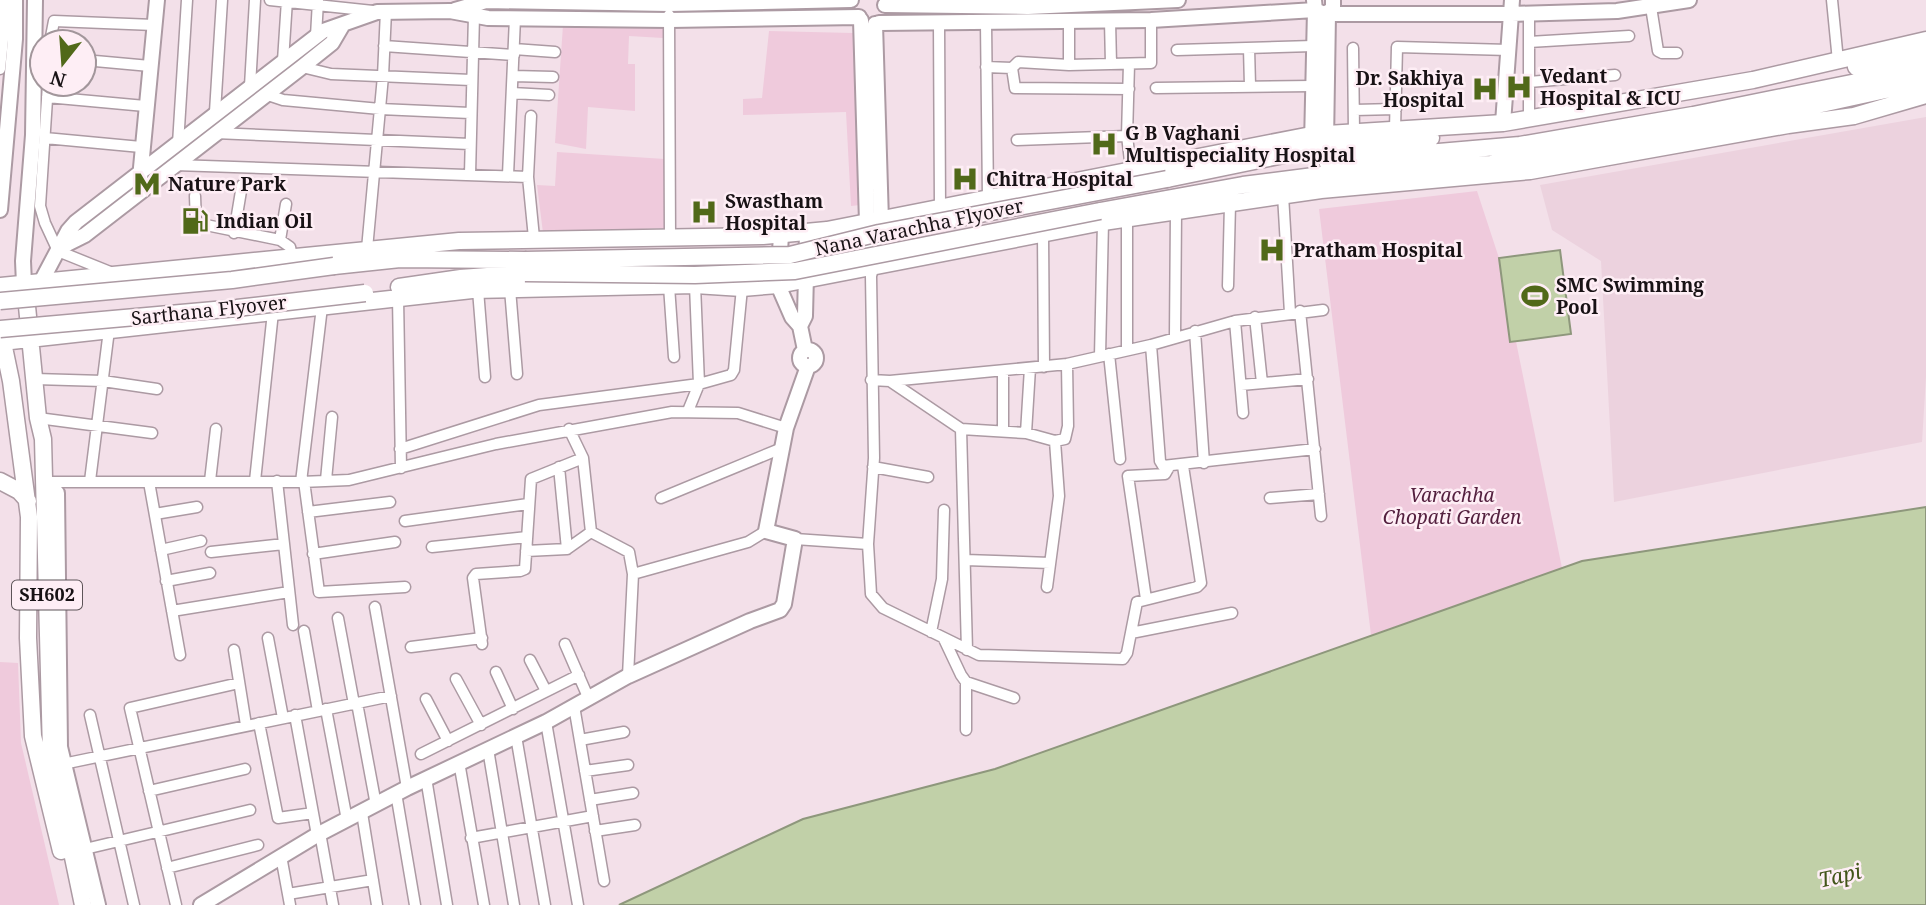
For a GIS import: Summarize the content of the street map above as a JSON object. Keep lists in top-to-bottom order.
{
  "streets": {
    "main road": ["Nana Varachha Flyover", "Sarthana Flyover", "SH602"]
  },
  "crossings": [
    ["Nana Varachha Flyover", "Sarthana Flyover"],
    ["Sarthana Flyover", "SH602"]
  ],
  "water": ["Tapi"],
  "parks": ["Varachha Chopati Garden"],
  "places": {
    "hospital": [
      "Vedant Hospital & ICU",
      "Dr. Sakhiya Hospital",
      "G B Vaghani Multispeciality Hospital",
      "Chitra Hospital",
      "Swastham Hospital",
      "Pratham Hospital"
    ],
    "metro station": ["Nature Park"],
    "fuel station": ["Indian Oil"],
    "sports": ["SMC Swimming Pool"]
  },
  "north": "bottom"
}
